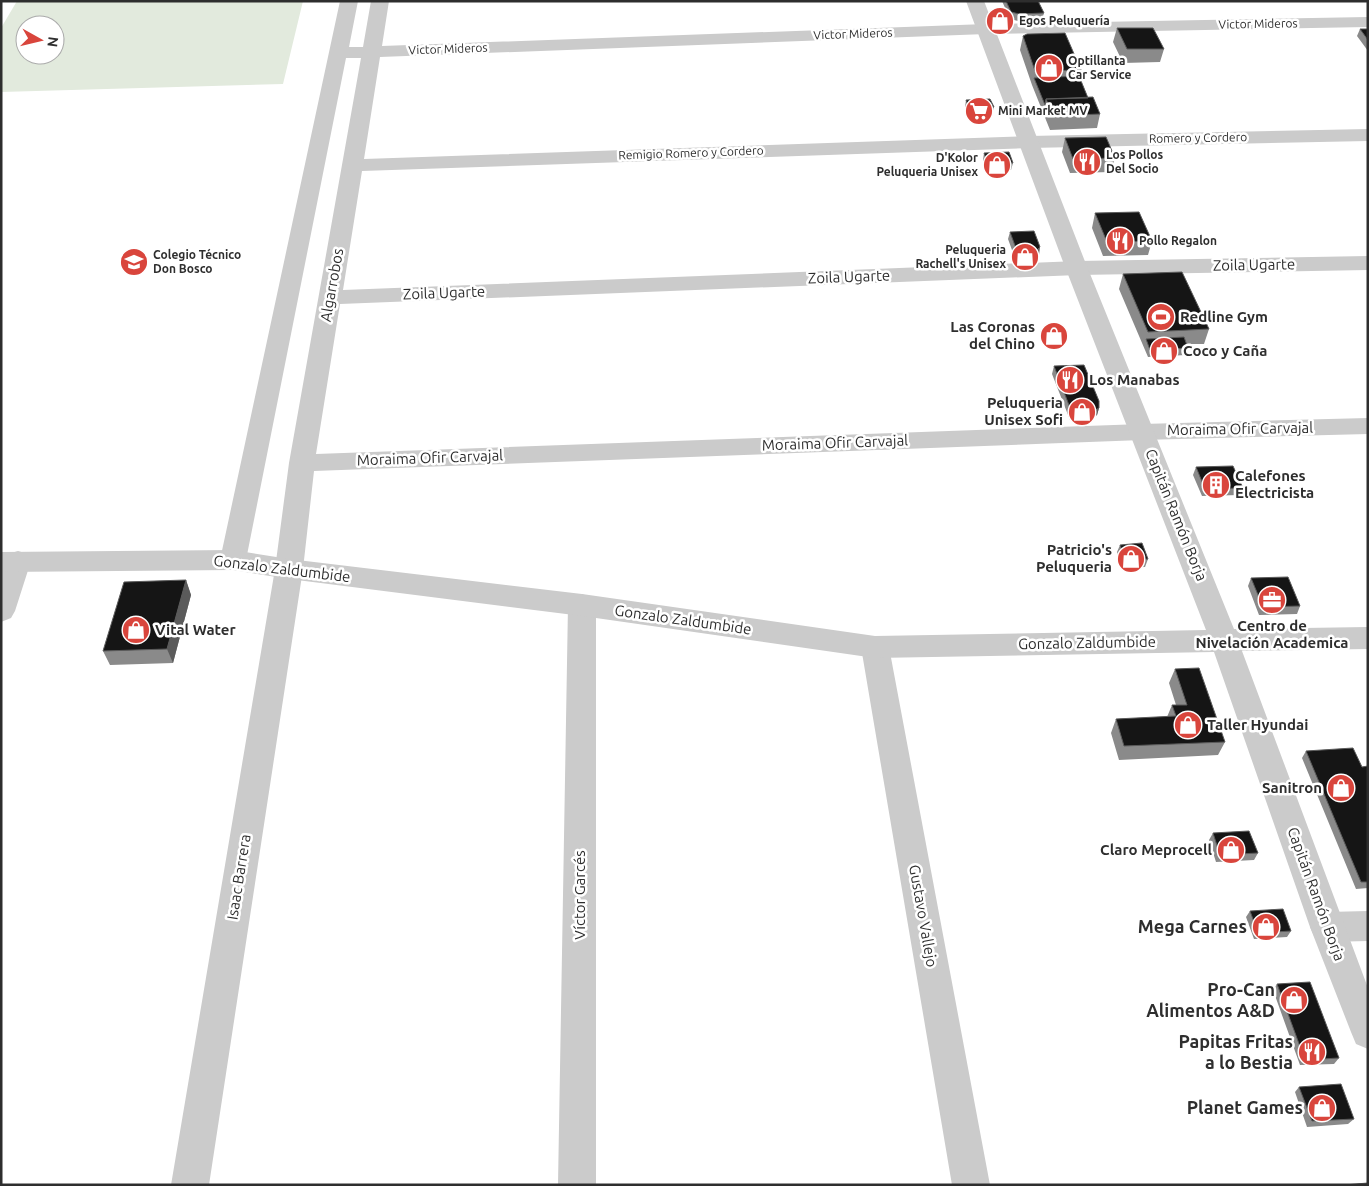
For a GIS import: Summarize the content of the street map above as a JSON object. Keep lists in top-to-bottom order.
{
  "streets": {
    "street": [
      "Victor Mideros",
      "Romero y Cordero",
      "Remigio Romero y Cordero",
      "Zoila Ugarte",
      "Algarrobos",
      "Moraima Ofir Carvajal",
      "Capitán Ramón Borja",
      "Gonzalo Zaldumbide",
      "Isaac Barrera",
      "Víctor Garcés",
      "Gustavo Vallejo"
    ]
  },
  "crossings": [
    ["Victor Mideros", "Algarrobos"],
    ["Victor Mideros", "Capitán Ramón Borja"],
    ["Romero y Cordero", "Remigio Romero y Cordero"],
    ["Romero y Cordero", "Capitán Ramón Borja"],
    ["Remigio Romero y Cordero", "Algarrobos"],
    ["Remigio Romero y Cordero", "Capitán Ramón Borja"],
    ["Zoila Ugarte", "Algarrobos"],
    ["Zoila Ugarte", "Capitán Ramón Borja"],
    ["Algarrobos", "Moraima Ofir Carvajal"],
    ["Algarrobos", "Gonzalo Zaldumbide"],
    ["Algarrobos", "Isaac Barrera"],
    ["Moraima Ofir Carvajal", "Capitán Ramón Borja"],
    ["Capitán Ramón Borja", "Gonzalo Zaldumbide"],
    ["Gonzalo Zaldumbide", "Isaac Barrera"],
    ["Gonzalo Zaldumbide", "Víctor Garcés"],
    ["Gonzalo Zaldumbide", "Gustavo Vallejo"]
  ],
  "places": {
    "shop": [
      "Egos Peluquería",
      "Optillanta Car Service",
      "D'Kolor Peluqueria Unisex",
      "Peluqueria Rachell's Unisex",
      "Las Coronas del Chino",
      "Coco y Caña",
      "Peluqueria Unisex Sofi",
      "Patricio's Peluqueria",
      "Vital Water",
      "Taller Hyundai",
      "Sanitron",
      "Claro Meprocell",
      "Mega Carnes",
      "Pro-Can Alimentos A&D",
      "Planet Games"
    ],
    "supermarket": ["Mini Market MV"],
    "restaurant": [
      "Los Pollos Del Socio",
      "Pollo Regalon",
      "Los Manabas",
      "Papitas Fritas a lo Bestia"
    ],
    "school or university": ["Colegio Técnico Don Bosco"],
    "sports": ["Redline Gym"],
    "building": ["Calefones Electricista"],
    "office": ["Centro de Nivelación Academica"]
  },
  "north": "right"
}
